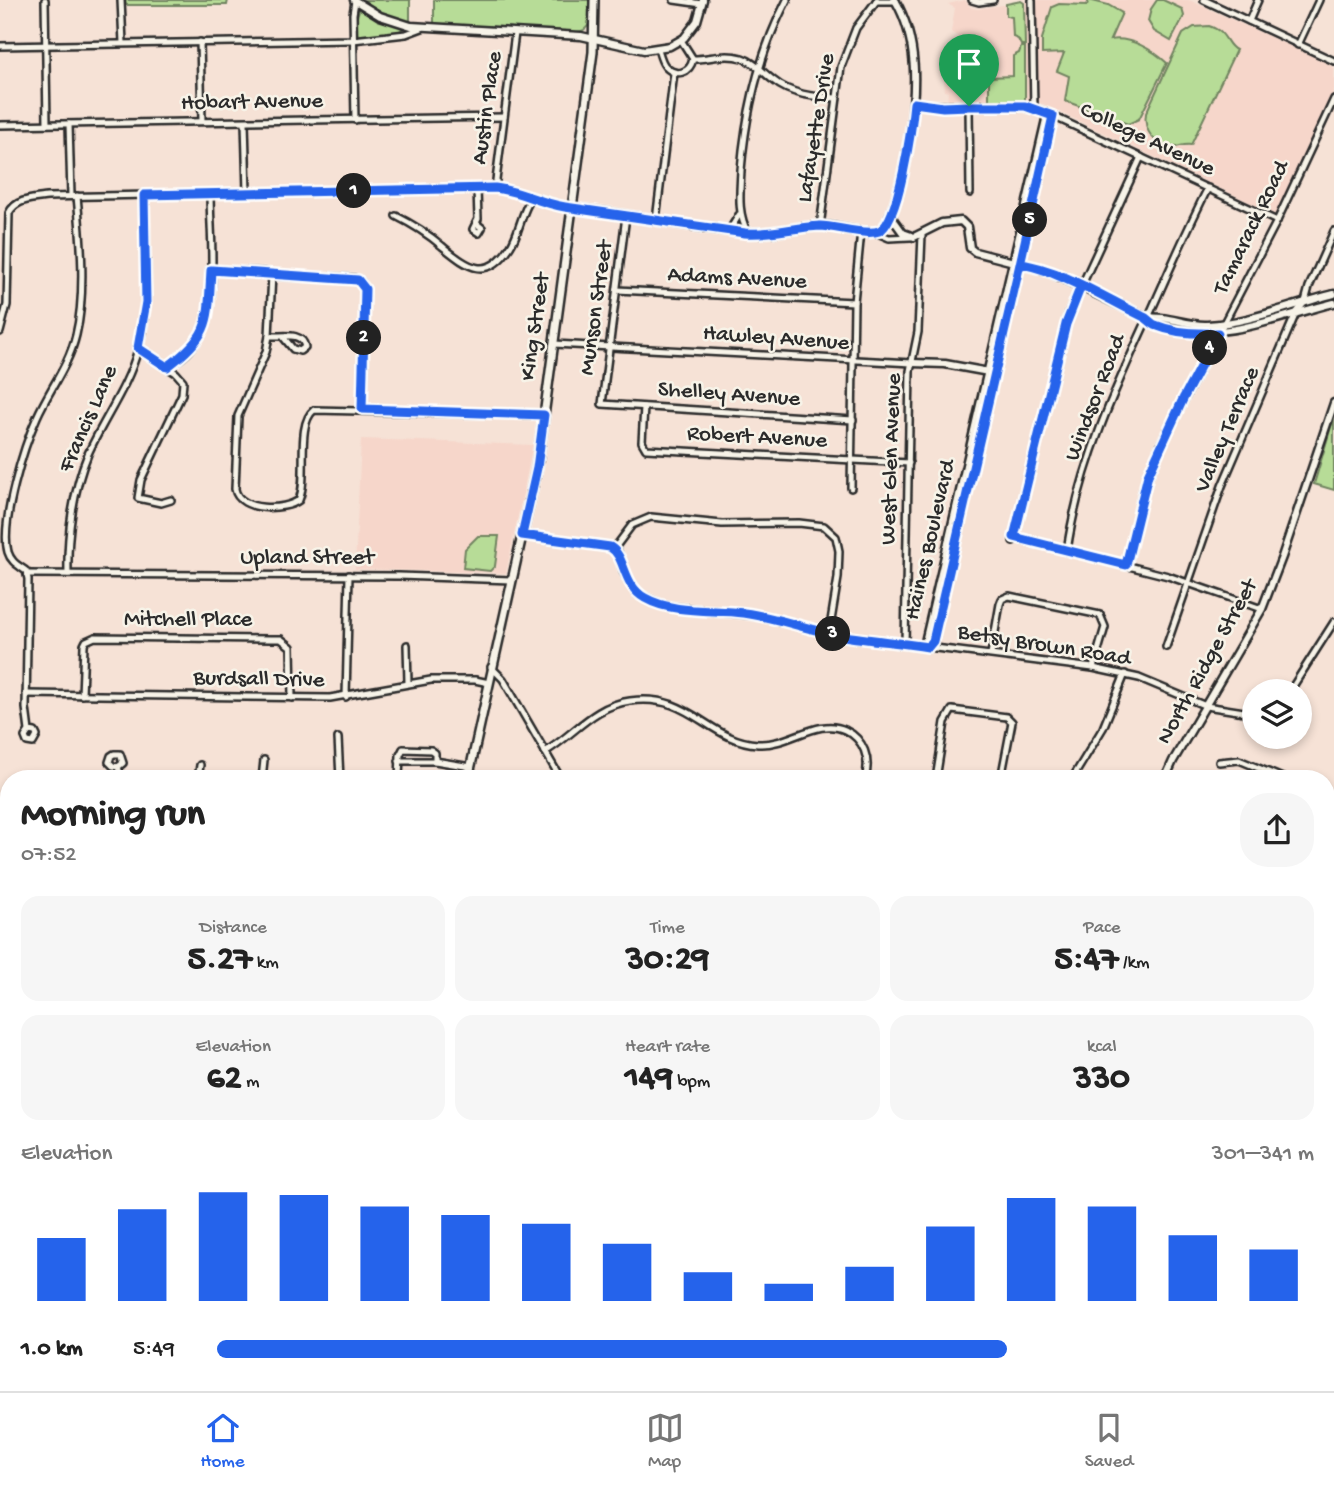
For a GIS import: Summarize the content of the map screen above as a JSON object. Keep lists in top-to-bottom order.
{
  "streets": {
    "main road": ["King Street"],
    "street": [
      "Hobart Avenue",
      "Austin Place",
      "Lafayette Drive",
      "College Avenue",
      "Tamarack Road",
      "Adams Avenue",
      "Munson Street",
      "Hawley Avenue",
      "Shelley Avenue",
      "Windsor Road",
      "Francis Lane",
      "Valley Terrace",
      "Robert Avenue",
      "West Glen Avenue",
      "Haines Boulevard",
      "Upland Street",
      "Mitchell Place",
      "Betsy Brown Road",
      "North Ridge Street",
      "Burdsall Drive"
    ]
  },
  "crossings": [
    ["Hobart Avenue", "Austin Place"],
    ["College Avenue", "Tamarack Road"],
    ["College Avenue", "Windsor Road"],
    ["College Avenue", "Haines Boulevard"],
    ["Adams Avenue", "Munson Street"],
    ["Munson Street", "Hawley Avenue"],
    ["Munson Street", "Shelley Avenue"],
    ["King Street", "Hawley Avenue"],
    ["King Street", "Upland Street"],
    ["King Street", "Burdsall Drive"],
    ["Hawley Avenue", "West Glen Avenue"],
    ["Hawley Avenue", "Haines Boulevard"],
    ["Shelley Avenue", "Robert Avenue"],
    ["Francis Lane", "Upland Street"],
    ["Robert Avenue", "West Glen Avenue"],
    ["West Glen Avenue", "Betsy Brown Road"],
    ["Haines Boulevard", "Betsy Brown Road"],
    ["Mitchell Place", "Burdsall Drive"],
    ["Betsy Brown Road", "North Ridge Street"]
  ],
  "page": {
    "pins": [
      "1",
      "5",
      "2",
      "4",
      "3"
    ],
    "heading": ["Morning run", "07:52"],
    "stats": [
      ["Distance", "5.27 km"],
      ["Time", "30:29"],
      ["Pace", "5:47 /km"],
      ["Elevation", "62 m"],
      ["Heart rate", "149 bpm"],
      ["kcal", "330"]
    ],
    "chart": ["Elevation", "301–341 m"],
    "list": [
      {
        "name": "1.0 km",
        "note": "5:49"
      }
    ],
    "tabs": ["Home", "Map", "Saved"]
  }
}
